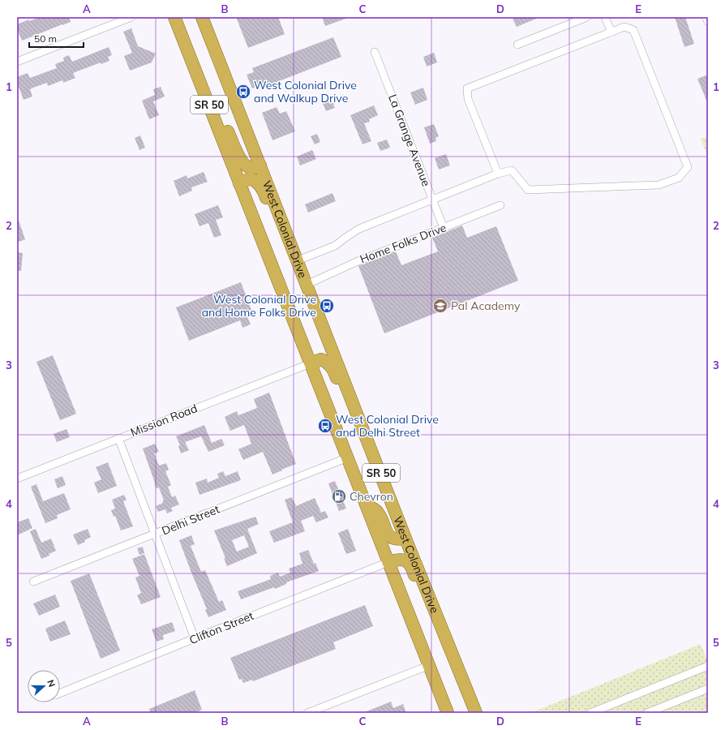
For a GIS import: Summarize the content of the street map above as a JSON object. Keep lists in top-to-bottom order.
{
  "streets": {
    "highway": ["SR 50", "West Colonial Drive"],
    "street": [
      "La Grange Avenue",
      "Home Folks Drive",
      "Mission Road",
      "Delhi Street",
      "Clifton Street"
    ]
  },
  "crossings": [
    ["SR 50", "Mission Road"],
    ["SR 50", "Delhi Street"],
    ["SR 50", "Clifton Street"],
    ["La Grange Avenue", "Home Folks Drive"],
    ["West Colonial Drive", "Home Folks Drive"]
  ],
  "places": {
    "bus stop": ["West Colonial Drive and Walkup Drive", "West Colonial Drive and Home Folks Drive", "West Colonial Drive and Delhi Street"],
    "school or university": ["Pal Academy"],
    "fuel station": ["Chevron"]
  },
  "scale_bar": "50 m",
  "north": "right",
  "grid": {
    "columns": [
      "A",
      "B",
      "C",
      "D",
      "E"
    ],
    "rows": [
      "1",
      "2",
      "3",
      "4",
      "5"
    ]
  }
}
